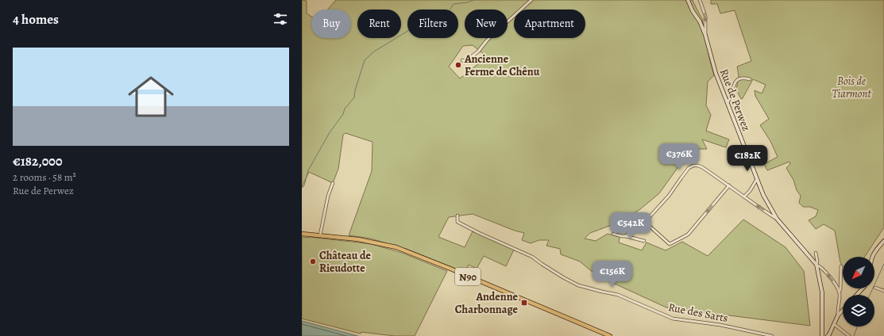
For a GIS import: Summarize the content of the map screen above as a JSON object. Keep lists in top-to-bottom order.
{
  "streets": {
    "main road": ["N90"],
    "street": ["Rue de Perwez", "Rue des Sarts"]
  },
  "parks": ["Bois de Tiarmont"],
  "places": {
    "other": ["Ancienne Ferme de Chênu", "Château de Rieudotte"],
    "transit": ["Andenne Charbonnage"]
  },
  "north": "bottom left",
  "page": {
    "heading": "4 homes",
    "chip": [
      "Buy",
      "Rent",
      "Filters",
      "New",
      "Apartment"
    ],
    "list": [
      {
        "name": "€182,000",
        "note": "2 rooms · 58 m² · Rue de Perwez"
      }
    ],
    "price": [
      "€376K",
      "€182K",
      "€542K",
      "€156K"
    ]
  }
}
